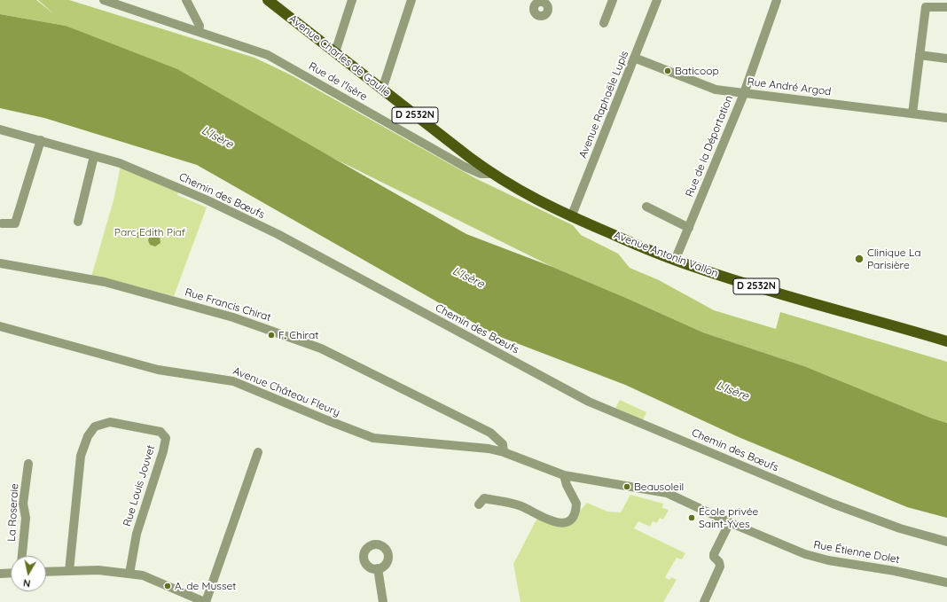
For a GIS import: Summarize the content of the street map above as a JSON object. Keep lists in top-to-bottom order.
{
  "streets": {
    "main road": ["Avenue Charles de Gaulle", "D 2532N", "Avenue Antonin Vallon"],
    "street": [
      "Rue de l'Isère",
      "Rue André Argod",
      "Avenue Raphaële Lupis",
      "Rue de la Déportation",
      "Chemin des Bœufs",
      "Rue Francis Chirat",
      "Avenue Château Fleury",
      "Rue Louis Jouvet",
      "La Roseraie",
      "Rue Étienne Dolet"
    ]
  },
  "crossings": [
    ["Avenue Charles de Gaulle", "Rue de l'Isère"],
    ["Avenue Charles de Gaulle", "Avenue Raphaële Lupis"],
    ["Avenue Charles de Gaulle", "Avenue Antonin Vallon"],
    ["Rue André Argod", "Avenue Raphaële Lupis"],
    ["Rue André Argod", "Rue de la Déportation"],
    ["Avenue Raphaële Lupis", "Avenue Antonin Vallon"],
    ["Rue de la Déportation", "Avenue Antonin Vallon"],
    ["Rue Francis Chirat", "Avenue Château Fleury"],
    ["Rue Francis Chirat", "Rue Étienne Dolet"],
    ["Avenue Château Fleury", "Rue Étienne Dolet"]
  ],
  "water": ["L'Isère"],
  "parks": ["Parc Edith Piaf"],
  "places": [
    "Baticoop",
    "Clinique La Parisière",
    "F. Chirat",
    "Beausoleil",
    "École privée Saint-Yves",
    "A. de Musset"
  ],
  "north": "bottom"
}
